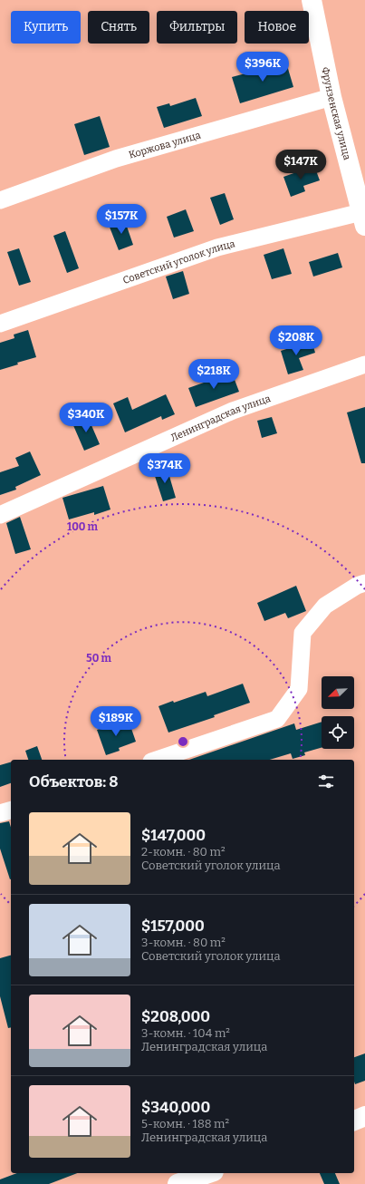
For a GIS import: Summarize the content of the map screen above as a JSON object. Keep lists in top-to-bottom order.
{
  "streets": {
    "street": [
      "Фрунзенская улица",
      "Коржова улица",
      "Советский уголок улица",
      "Ленинградская улица"
    ]
  },
  "crossings": [
    ["Фрунзенская улица", "Коржова улица"],
    ["Фрунзенская улица", "Советский уголок улица"]
  ],
  "north": "bottom left",
  "page": {
    "chip": [
      "Купить",
      "Снять",
      "Фильтры",
      "Новое"
    ],
    "price": [
      "$396K",
      "$147K",
      "$157K",
      "$208K",
      "$218K",
      "$340K",
      "$374K",
      "$189K"
    ],
    "heading": "Объектов: 8",
    "list": [
      {
        "name": "$147,000",
        "note": "2-комн. · 80 m² · Советский уголок улица"
      },
      {
        "name": "$157,000",
        "note": "3-комн. · 80 m² · Советский уголок улица"
      },
      {
        "name": "$208,000",
        "note": "3-комн. · 104 m² · Ленинградская улица"
      },
      {
        "name": "$340,000",
        "note": "5-комн. · 188 m² · Ленинградская улица"
      }
    ]
  },
  "rings": ["100 m", "50 m"]
}
